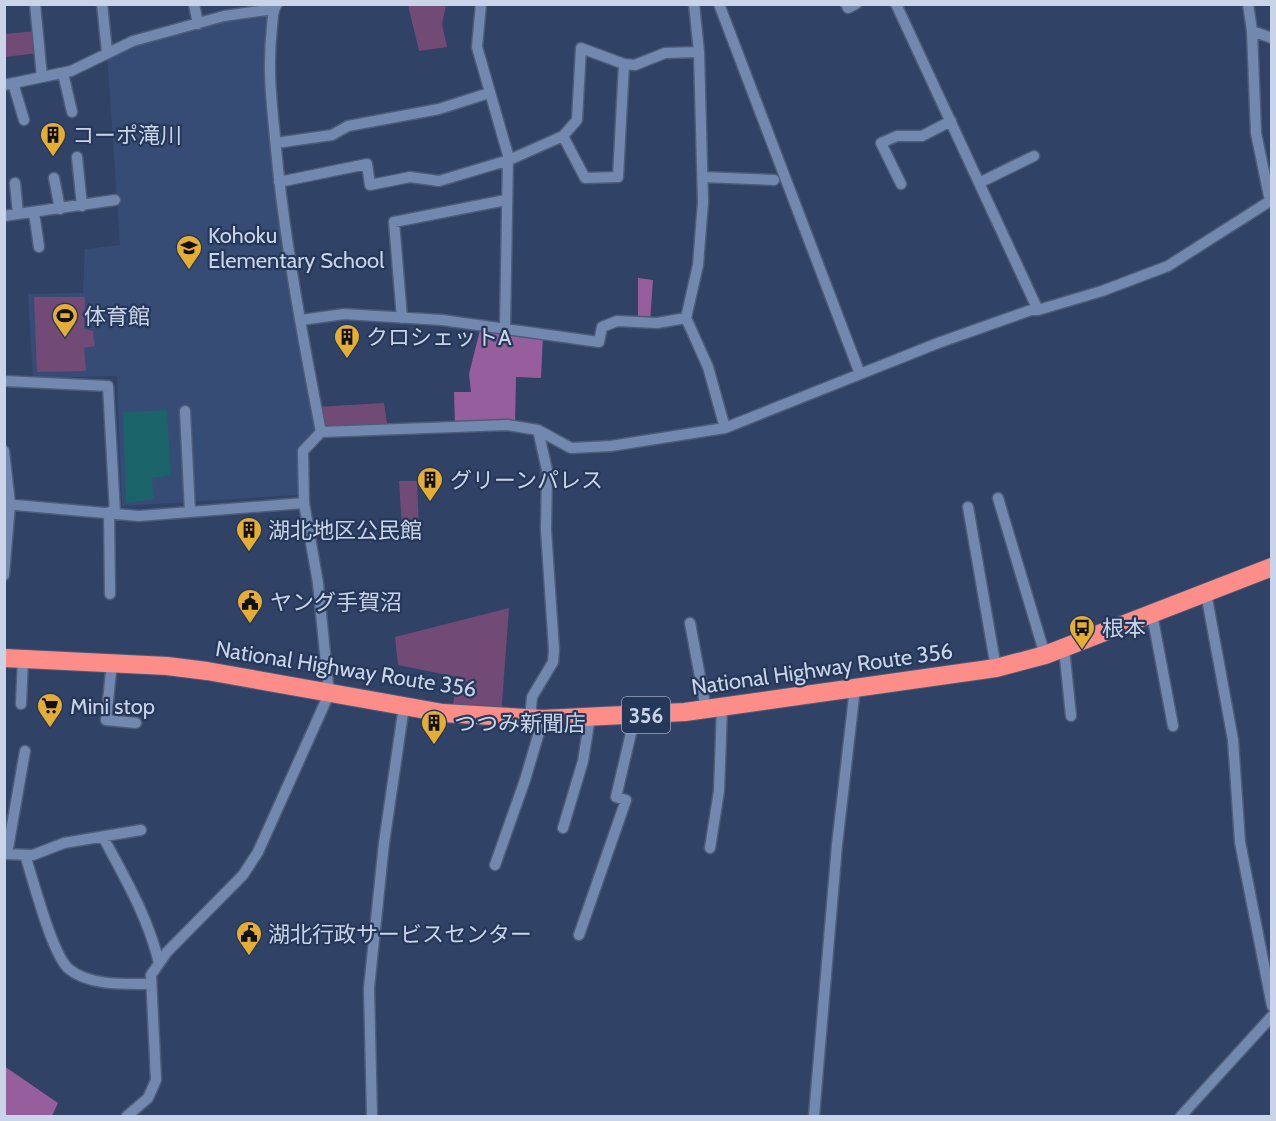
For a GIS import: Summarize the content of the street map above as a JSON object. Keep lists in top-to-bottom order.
{
  "streets": {
    "highway": ["National Highway Route 356", "356"]
  },
  "places": {
    "building": [
      "コーポ滝川",
      "クロシェットA",
      "グリーンパレス",
      "湖北地区公民館",
      "つつみ新聞店"
    ],
    "school or university": ["Kohoku Elementary School"],
    "sports": ["体育館"],
    "public building": ["ヤング手賀沼", "湖北行政サービスセンター"],
    "bus stop": ["根本"],
    "supermarket": ["Mini stop"]
  }
}
